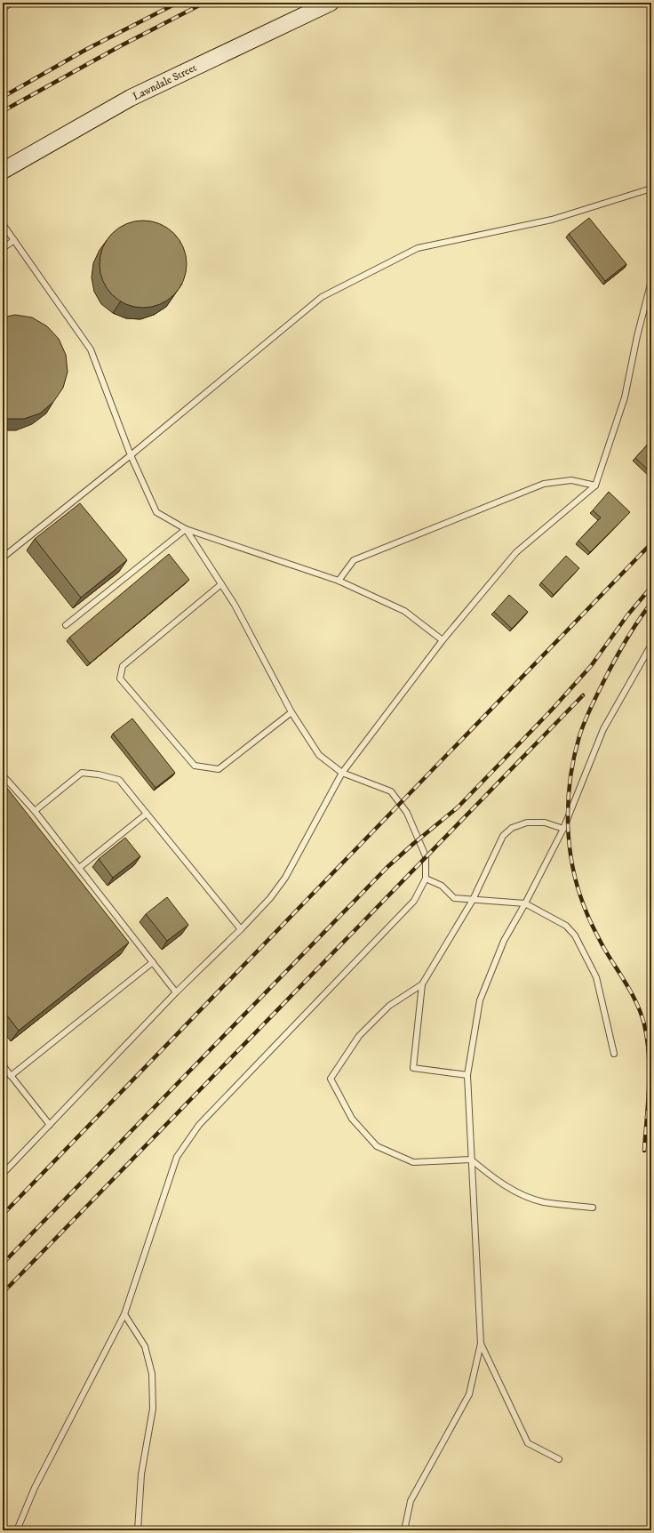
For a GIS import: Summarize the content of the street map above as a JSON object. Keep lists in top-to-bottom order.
{
  "streets": {
    "main road": ["Lawndale Street"]
  }
}
